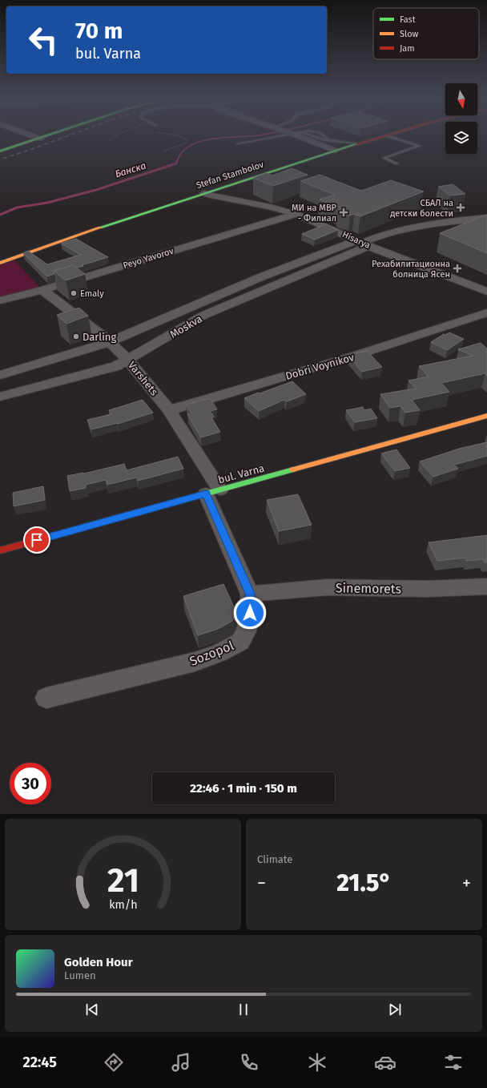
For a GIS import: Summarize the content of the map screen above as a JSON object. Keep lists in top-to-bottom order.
{
  "streets": {
    "street": [
      "Stefan Stambolov",
      "Hisarya",
      "Peyo Yavorov",
      "Moskva",
      "Dobri Voynikov",
      "Varshets",
      "bul. Varna",
      "Sinemorets",
      "Sozopol"
    ]
  },
  "crossings": [
    ["Stefan Stambolov", "Hisarya"],
    ["Hisarya", "Peyo Yavorov"],
    ["Hisarya", "Moskva"],
    ["Peyo Yavorov", "Varshets"],
    ["Moskva", "Varshets"],
    ["Dobri Voynikov", "Varshets"],
    ["Varshets", "bul. Varna"],
    ["Varshets", "Sozopol"],
    ["bul. Varna", "Sozopol"],
    ["Sinemorets", "Sozopol"]
  ],
  "water": ["Банска"],
  "places": {
    "health": ["СБАЛ на детски болести", "МИ на МВР - Филиал", "Рехабилитационна болница Ясен"],
    "other": ["Emaly", "Darling"]
  },
  "legend": ["Fast", "Slow", "Jam"],
  "north": "bottom",
  "page": {
    "turn": ["70 m", "bul. Varna"],
    "limit": "30",
    "trip": "22:46 · 1 min · 150 m",
    "tile": "Climate",
    "heat": ["−", "21.5°", "+"],
    "song": ["Golden Hour", "Lumen"],
    "tabs": "22:45",
    "gauge": ["21", "km/h"]
  }
}
